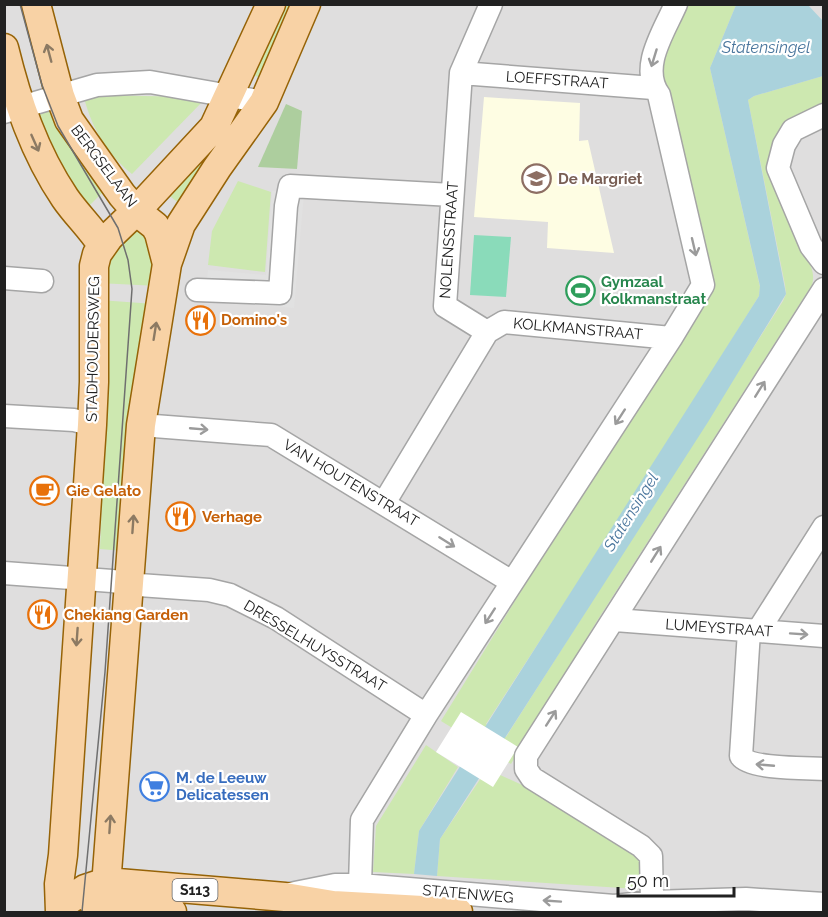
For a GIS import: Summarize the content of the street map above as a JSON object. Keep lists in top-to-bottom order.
{
  "streets": {
    "main road": [
      "BERGSELAAN",
      "STADHOUDERSWEG",
      "S113",
      "STATENWEG"
    ],
    "street": [
      "LOEFFSTRAAT",
      "NOLENSSTRAAT",
      "KOLKMANSTRAAT",
      "VAN HOUTENSTRAAT",
      "LUMEYSTRAAT",
      "DRESSELHUYSSTRAAT"
    ]
  },
  "crossings": [
    ["LOEFFSTRAAT", "NOLENSSTRAAT"],
    ["BERGSELAAN", "STADHOUDERSWEG"],
    ["NOLENSSTRAAT", "KOLKMANSTRAAT"],
    ["STADHOUDERSWEG", "S113"],
    ["STADHOUDERSWEG", "STATENWEG"],
    ["S113", "STATENWEG"]
  ],
  "one_way": ["VAN HOUTENSTRAAT"],
  "water": ["Statensingel"],
  "places": {
    "school or university": ["De Margriet"],
    "sports": ["Gymzaal Kolkmanstraat"],
    "restaurant": ["Domino's", "Verhage", "Chekiang Garden"],
    "cafe": ["Gie Gelato"],
    "supermarket": ["M. de Leeuw Delicatessen"]
  },
  "scale_bar": "50 m"
}
